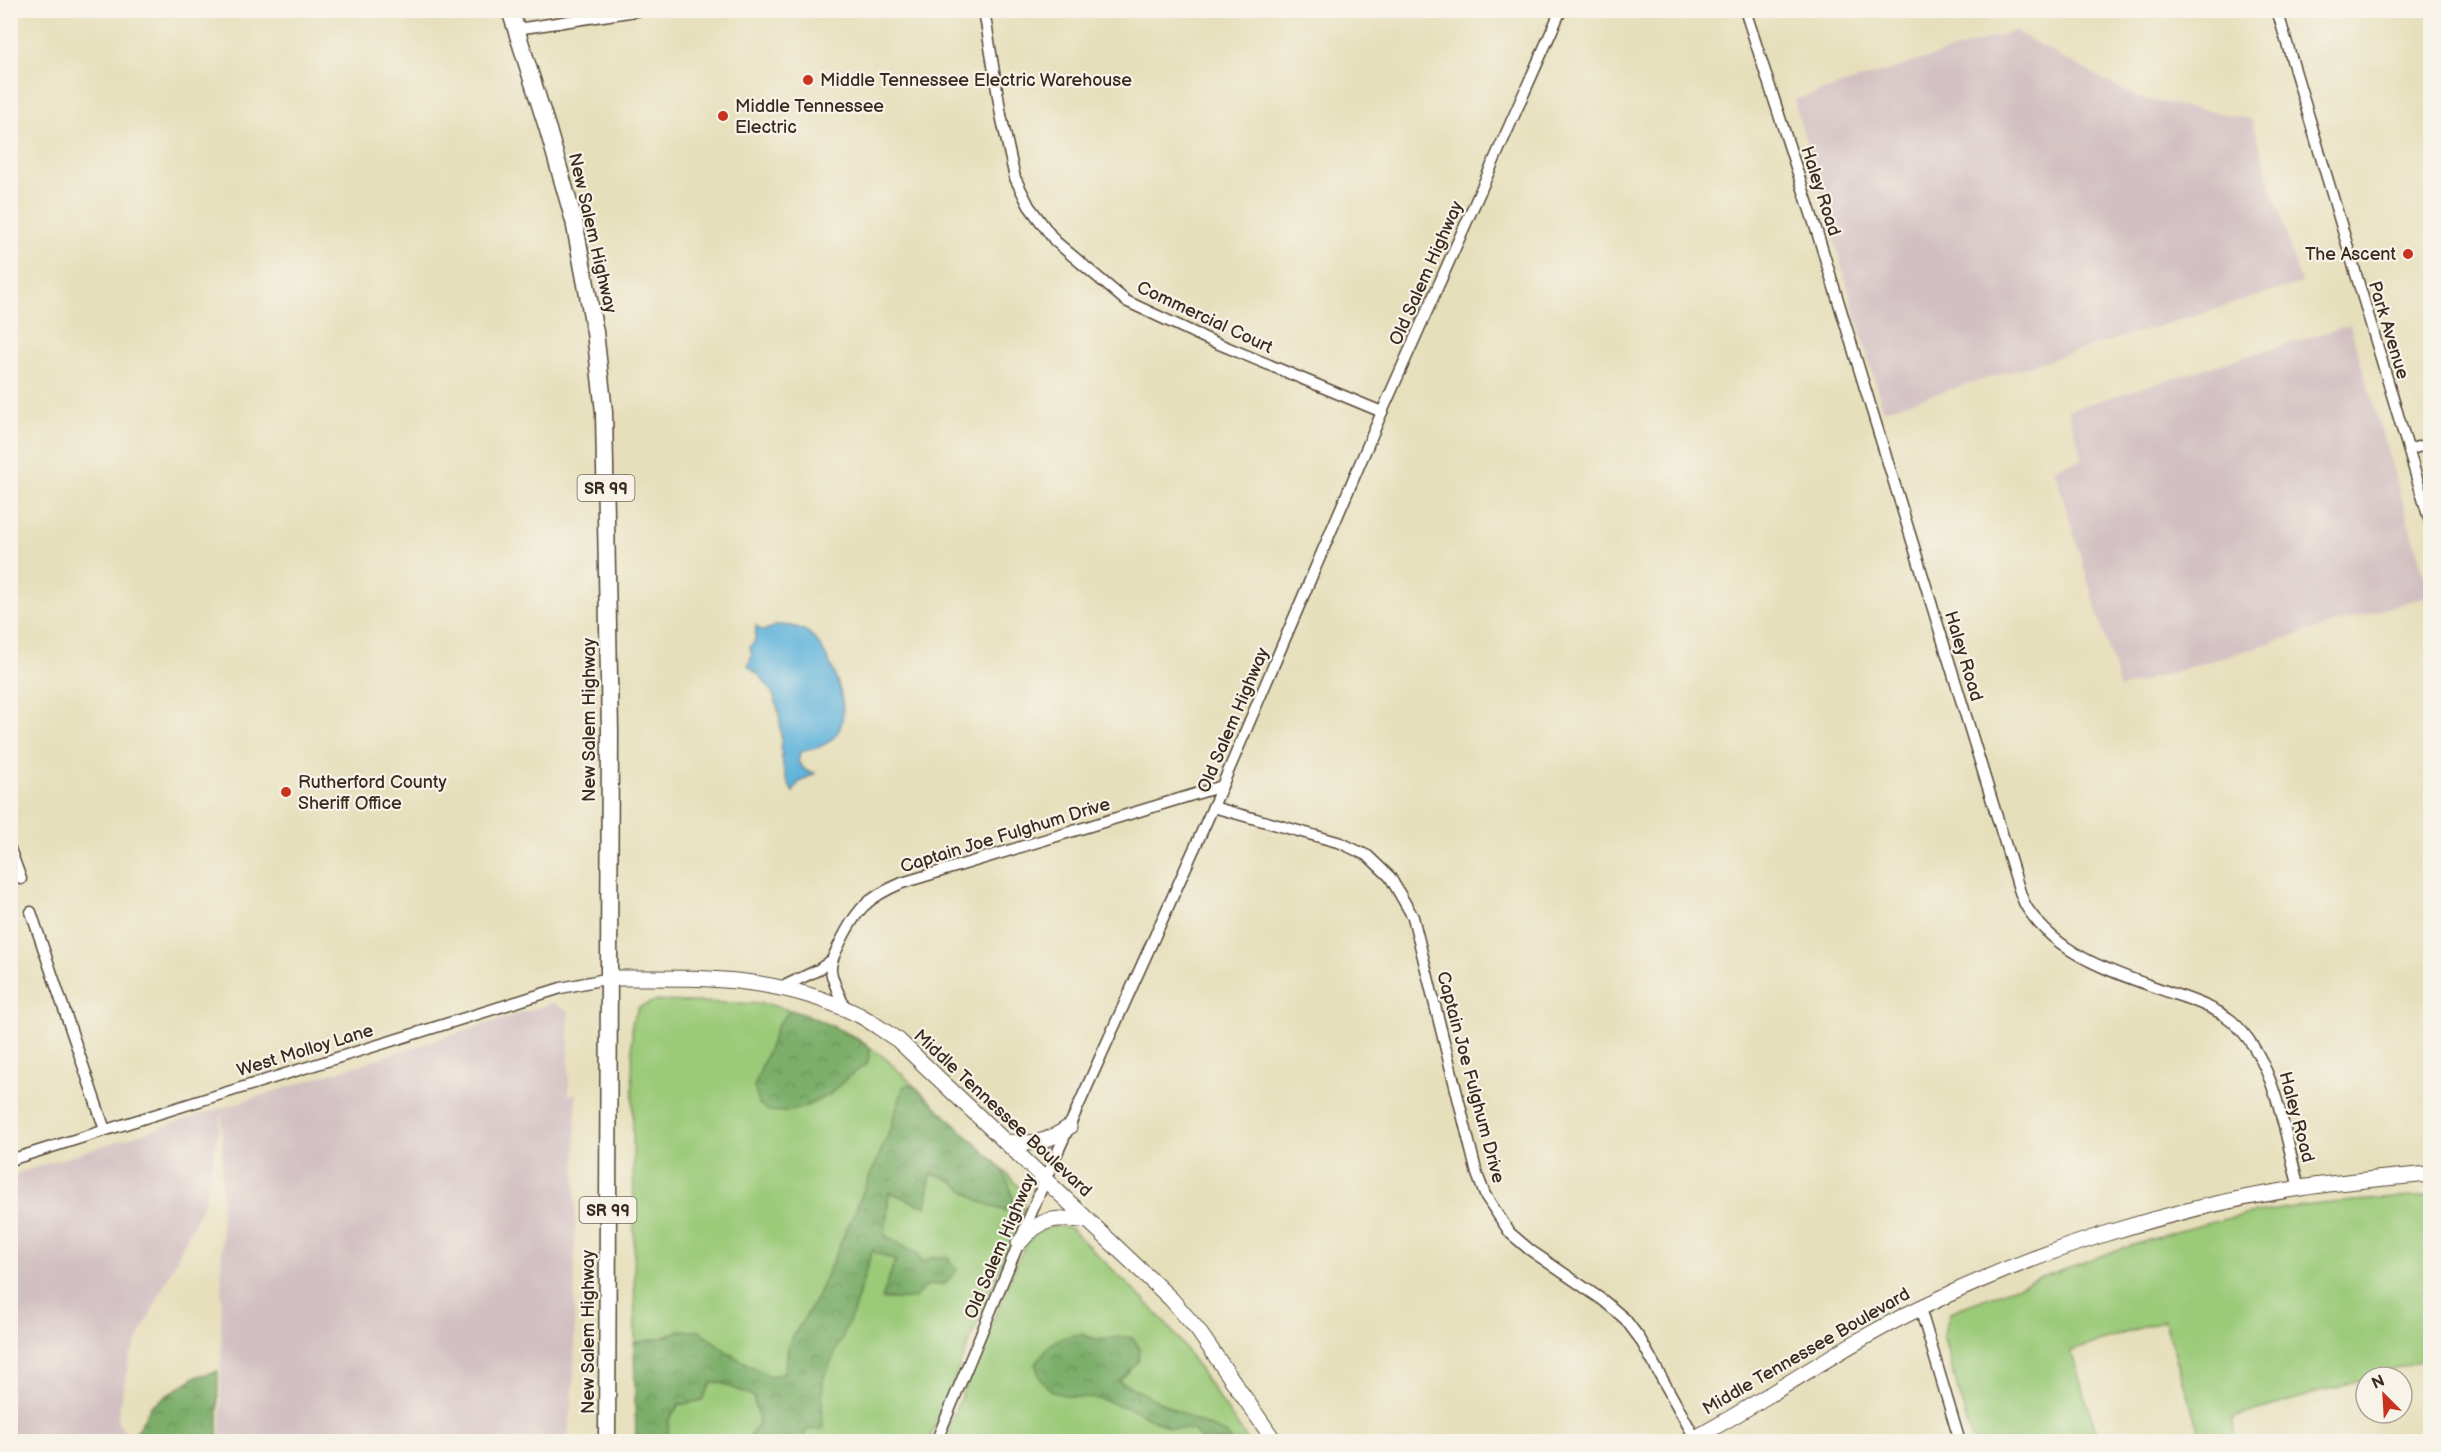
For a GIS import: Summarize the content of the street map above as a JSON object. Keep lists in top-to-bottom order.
{
  "streets": {
    "main road": ["New Salem Highway", "SR 99", "Middle Tennessee Boulevard"],
    "street": [
      "Haley Road",
      "Old Salem Highway",
      "Commercial Court",
      "Park Avenue",
      "Captain Joe Fulghum Drive",
      "West Molloy Lane"
    ]
  },
  "crossings": [
    ["Haley Road", "Middle Tennessee Boulevard"],
    ["New Salem Highway", "West Molloy Lane"],
    ["New Salem Highway", "Middle Tennessee Boulevard"],
    ["Old Salem Highway", "Commercial Court"],
    ["Old Salem Highway", "Captain Joe Fulghum Drive"],
    ["Old Salem Highway", "Middle Tennessee Boulevard"],
    ["Captain Joe Fulghum Drive", "Middle Tennessee Boulevard"],
    ["West Molloy Lane", "Middle Tennessee Boulevard"]
  ],
  "places": [
    "Middle Tennessee Electric Warehouse",
    "Middle Tennessee Electric",
    "The Ascent",
    "Rutherford County Sheriff Office"
  ],
  "north": "top left"
}
